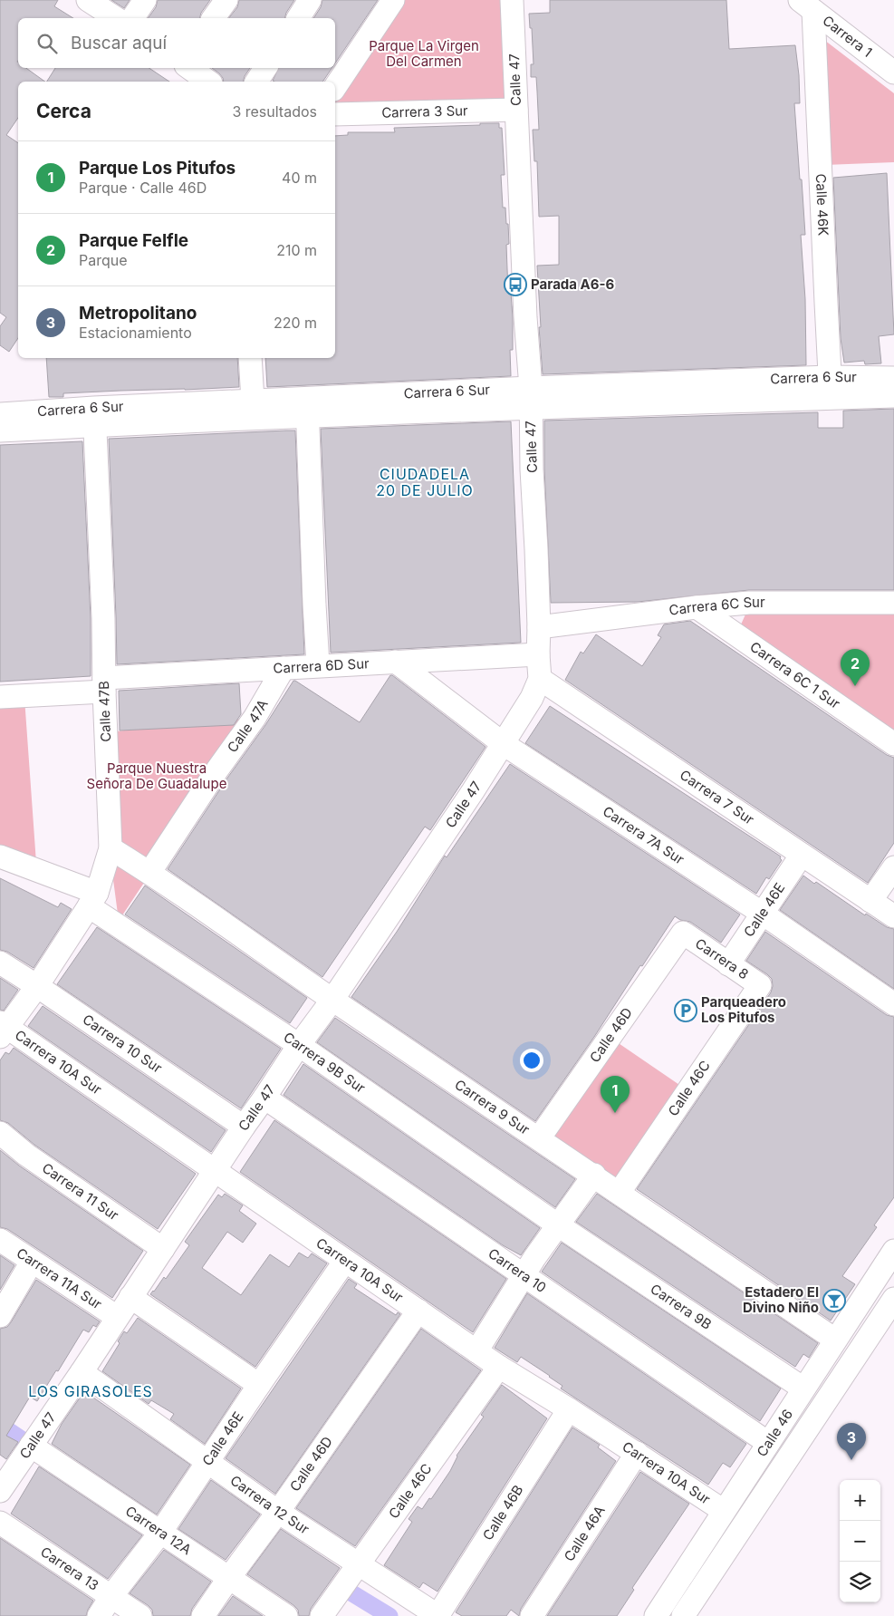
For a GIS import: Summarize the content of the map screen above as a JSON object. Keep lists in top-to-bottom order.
{
  "streets": {
    "street": [
      "Carrera 1",
      "Calle 47",
      "Carrera 3 Sur",
      "Calle 46K",
      "Carrera 6 Sur",
      "Carrera 6C Sur",
      "Carrera 6D Sur",
      "Carrera 6C 1 Sur",
      "Calle 47B",
      "Calle 47A",
      "Carrera 7 Sur",
      "Carrera 7A Sur",
      "Calle 46E",
      "Carrera 8",
      "Calle 46D",
      "Carrera 10 Sur",
      "Carrera 10A Sur",
      "Carrera 9B Sur",
      "Calle 46C",
      "Carrera 9 Sur",
      "Carrera 11 Sur",
      "Carrera 10",
      "Carrera 11A Sur",
      "Carrera 9B",
      "Calle 46",
      "Carrera 12 Sur",
      "Calle 46B",
      "Carrera 12A",
      "Calle 46A",
      "Carrera 13"
    ]
  },
  "crossings": [
    ["Carrera 1", "Calle 46K"],
    ["Calle 47", "Carrera 3 Sur"],
    ["Calle 47", "Carrera 6 Sur"],
    ["Calle 47", "Carrera 6C Sur"],
    ["Calle 47", "Carrera 6D Sur"],
    ["Calle 47", "Carrera 7 Sur"],
    ["Calle 47", "Carrera 7A Sur"],
    ["Calle 47", "Carrera 10 Sur"],
    ["Calle 47", "Carrera 10A Sur"],
    ["Calle 47", "Carrera 9B Sur"],
    ["Calle 47", "Carrera 9 Sur"],
    ["Calle 47", "Carrera 11 Sur"],
    ["Calle 47", "Carrera 10"],
    ["Calle 47", "Carrera 11A Sur"],
    ["Calle 47", "Carrera 12 Sur"],
    ["Calle 47", "Carrera 12A"],
    ["Calle 46K", "Carrera 6 Sur"],
    ["Carrera 6 Sur", "Calle 47B"],
    ["Carrera 6C Sur", "Carrera 6C 1 Sur"],
    ["Carrera 6D Sur", "Calle 47B"],
    ["Carrera 6D Sur", "Calle 47A"],
    ["Carrera 6D Sur", "Carrera 7A Sur"],
    ["Calle 47B", "Carrera 10 Sur"],
    ["Calle 47B", "Carrera 10A Sur"],
    ["Calle 47B", "Carrera 9B Sur"],
    ["Calle 47B", "Carrera 9 Sur"],
    ["Calle 47A", "Carrera 9 Sur"],
    ["Carrera 7 Sur", "Calle 46E"],
    ["Carrera 7A Sur", "Calle 46E"],
    ["Calle 46E", "Carrera 8"],
    ["Calle 46E", "Carrera 10A Sur"],
    ["Calle 46E", "Carrera 12 Sur"],
    ["Calle 46E", "Carrera 12A"],
    ["Calle 46E", "Carrera 13"],
    ["Carrera 8", "Calle 46D"],
    ["Carrera 8", "Calle 46C"],
    ["Calle 46D", "Carrera 10A Sur"],
    ["Calle 46D", "Carrera 9 Sur"],
    ["Calle 46D", "Carrera 12 Sur"],
    ["Calle 46D", "Carrera 12A"],
    ["Carrera 10A Sur", "Calle 46C"],
    ["Carrera 10A Sur", "Calle 46"],
    ["Carrera 10A Sur", "Calle 46B"],
    ["Carrera 10A Sur", "Calle 46A"],
    ["Carrera 9B Sur", "Carrera 9B"],
    ["Calle 46C", "Carrera 9 Sur"],
    ["Calle 46C", "Carrera 12 Sur"],
    ["Carrera 9 Sur", "Calle 46"],
    ["Carrera 10", "Calle 46"],
    ["Carrera 9B", "Calle 46"],
    ["Carrera 12 Sur", "Calle 46B"]
  ],
  "districts": ["CIUDADELA 20 DE JULIO", "LOS GIRASOLES"],
  "parks": ["Parque La Virgen Del Carmen", "Parque Nuestra Señora De Guadalupe"],
  "places": {
    "bus stop": ["Parada A6-6"],
    "parking": ["Parqueadero Los Pitufos"],
    "bar": ["Estadero El Divino Niño"]
  },
  "page": {
    "search": "Buscar aquí",
    "heading": ["Cerca", "3 resultados"],
    "list": [
      {
        "mark": "1",
        "name": "Parque Los Pitufos",
        "note": "Parque · Calle 46D",
        "value": "40 m"
      },
      {
        "mark": "2",
        "name": "Parque Felfle",
        "note": "Parque",
        "value": "210 m"
      },
      {
        "mark": "3",
        "name": "Metropolitano",
        "note": "Estacionamiento",
        "value": "220 m"
      }
    ],
    "pins": ["2", "1", "3"],
    "map_buttons": ["+", "−"]
  }
}
